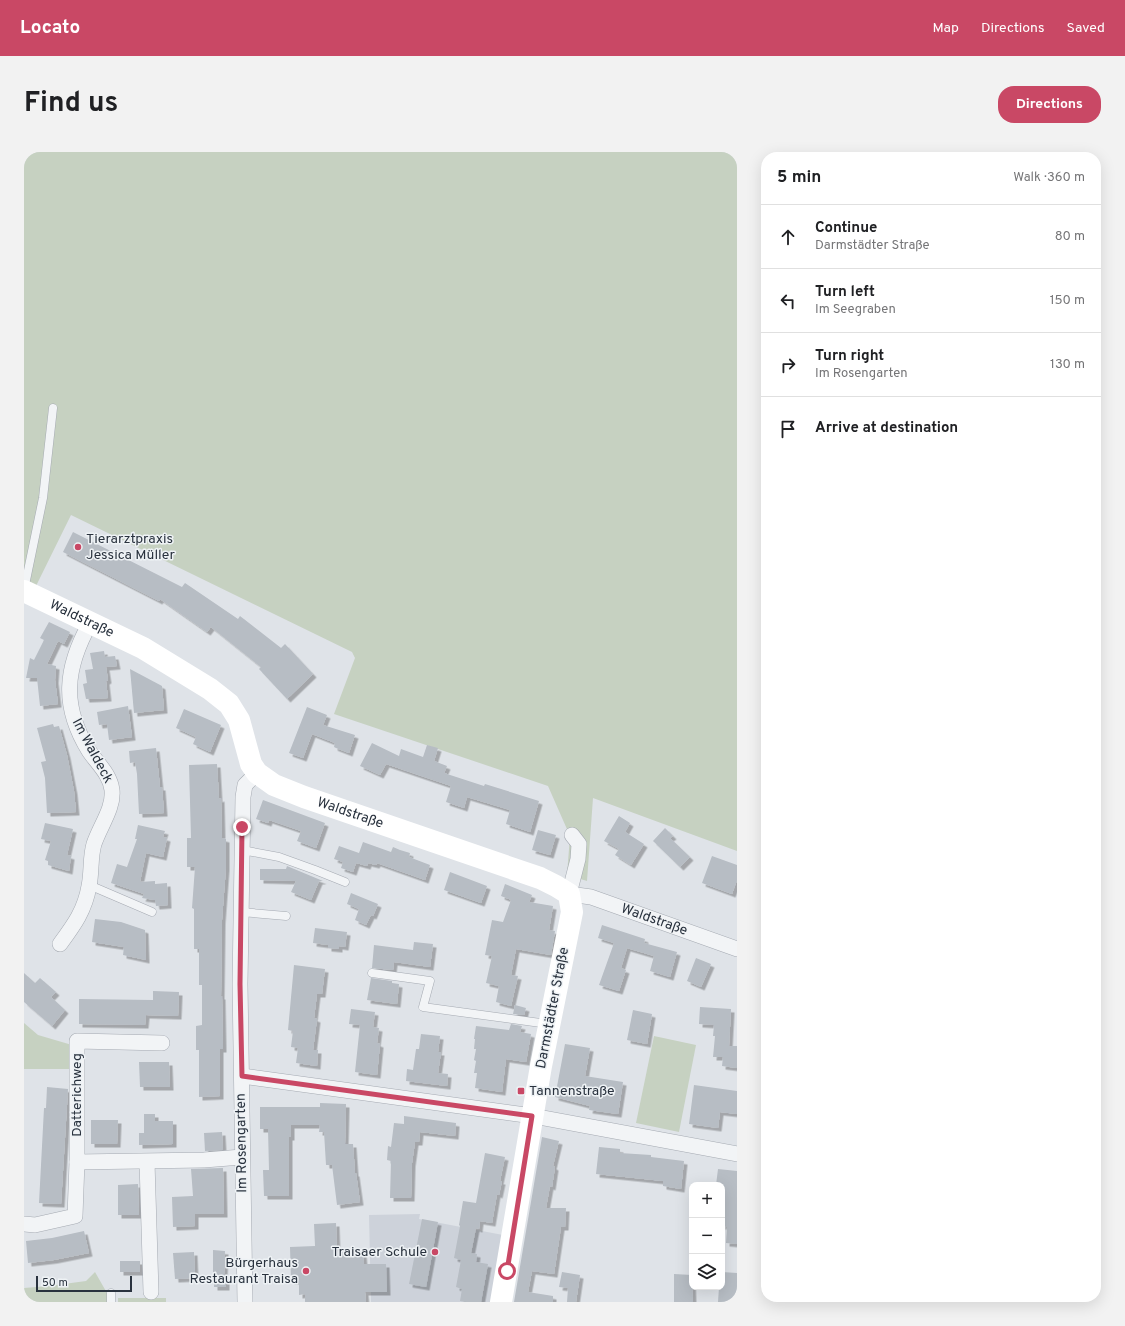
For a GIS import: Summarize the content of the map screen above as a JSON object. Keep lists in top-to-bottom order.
{
  "streets": {
    "street": [
      "Waldstraße",
      "Im Waldeck",
      "Darmstädter Straße",
      "Datterichweg",
      "Im Rosengarten"
    ]
  },
  "crossings": [
    ["Waldstraße", "Im Waldeck"],
    ["Waldstraße", "Darmstädter Straße"],
    ["Waldstraße", "Im Rosengarten"]
  ],
  "places": {
    "other": ["Tierarztpraxis Jessica Müller", "Traisaer Schule", "Bürgerhaus Restaurant Traisa"],
    "transit": ["Tannenstraße"]
  },
  "scale_bar": "50 m",
  "page": {
    "header": "Locato",
    "nav": ["Map", "Directions", "Saved"],
    "title": "Find us",
    "buttons": "Directions",
    "heading": ["5 min", "Walk · 360 m"],
    "list": [
      ["Continue", "Darmstädter Straße", "80 m"],
      ["Turn left", "Im Seegraben", "150 m"],
      ["Turn right", "Im Rosengarten", "130 m"],
      "Arrive at destination"
    ],
    "map_buttons": ["+", "−"],
    "scale": "50 m"
  }
}
